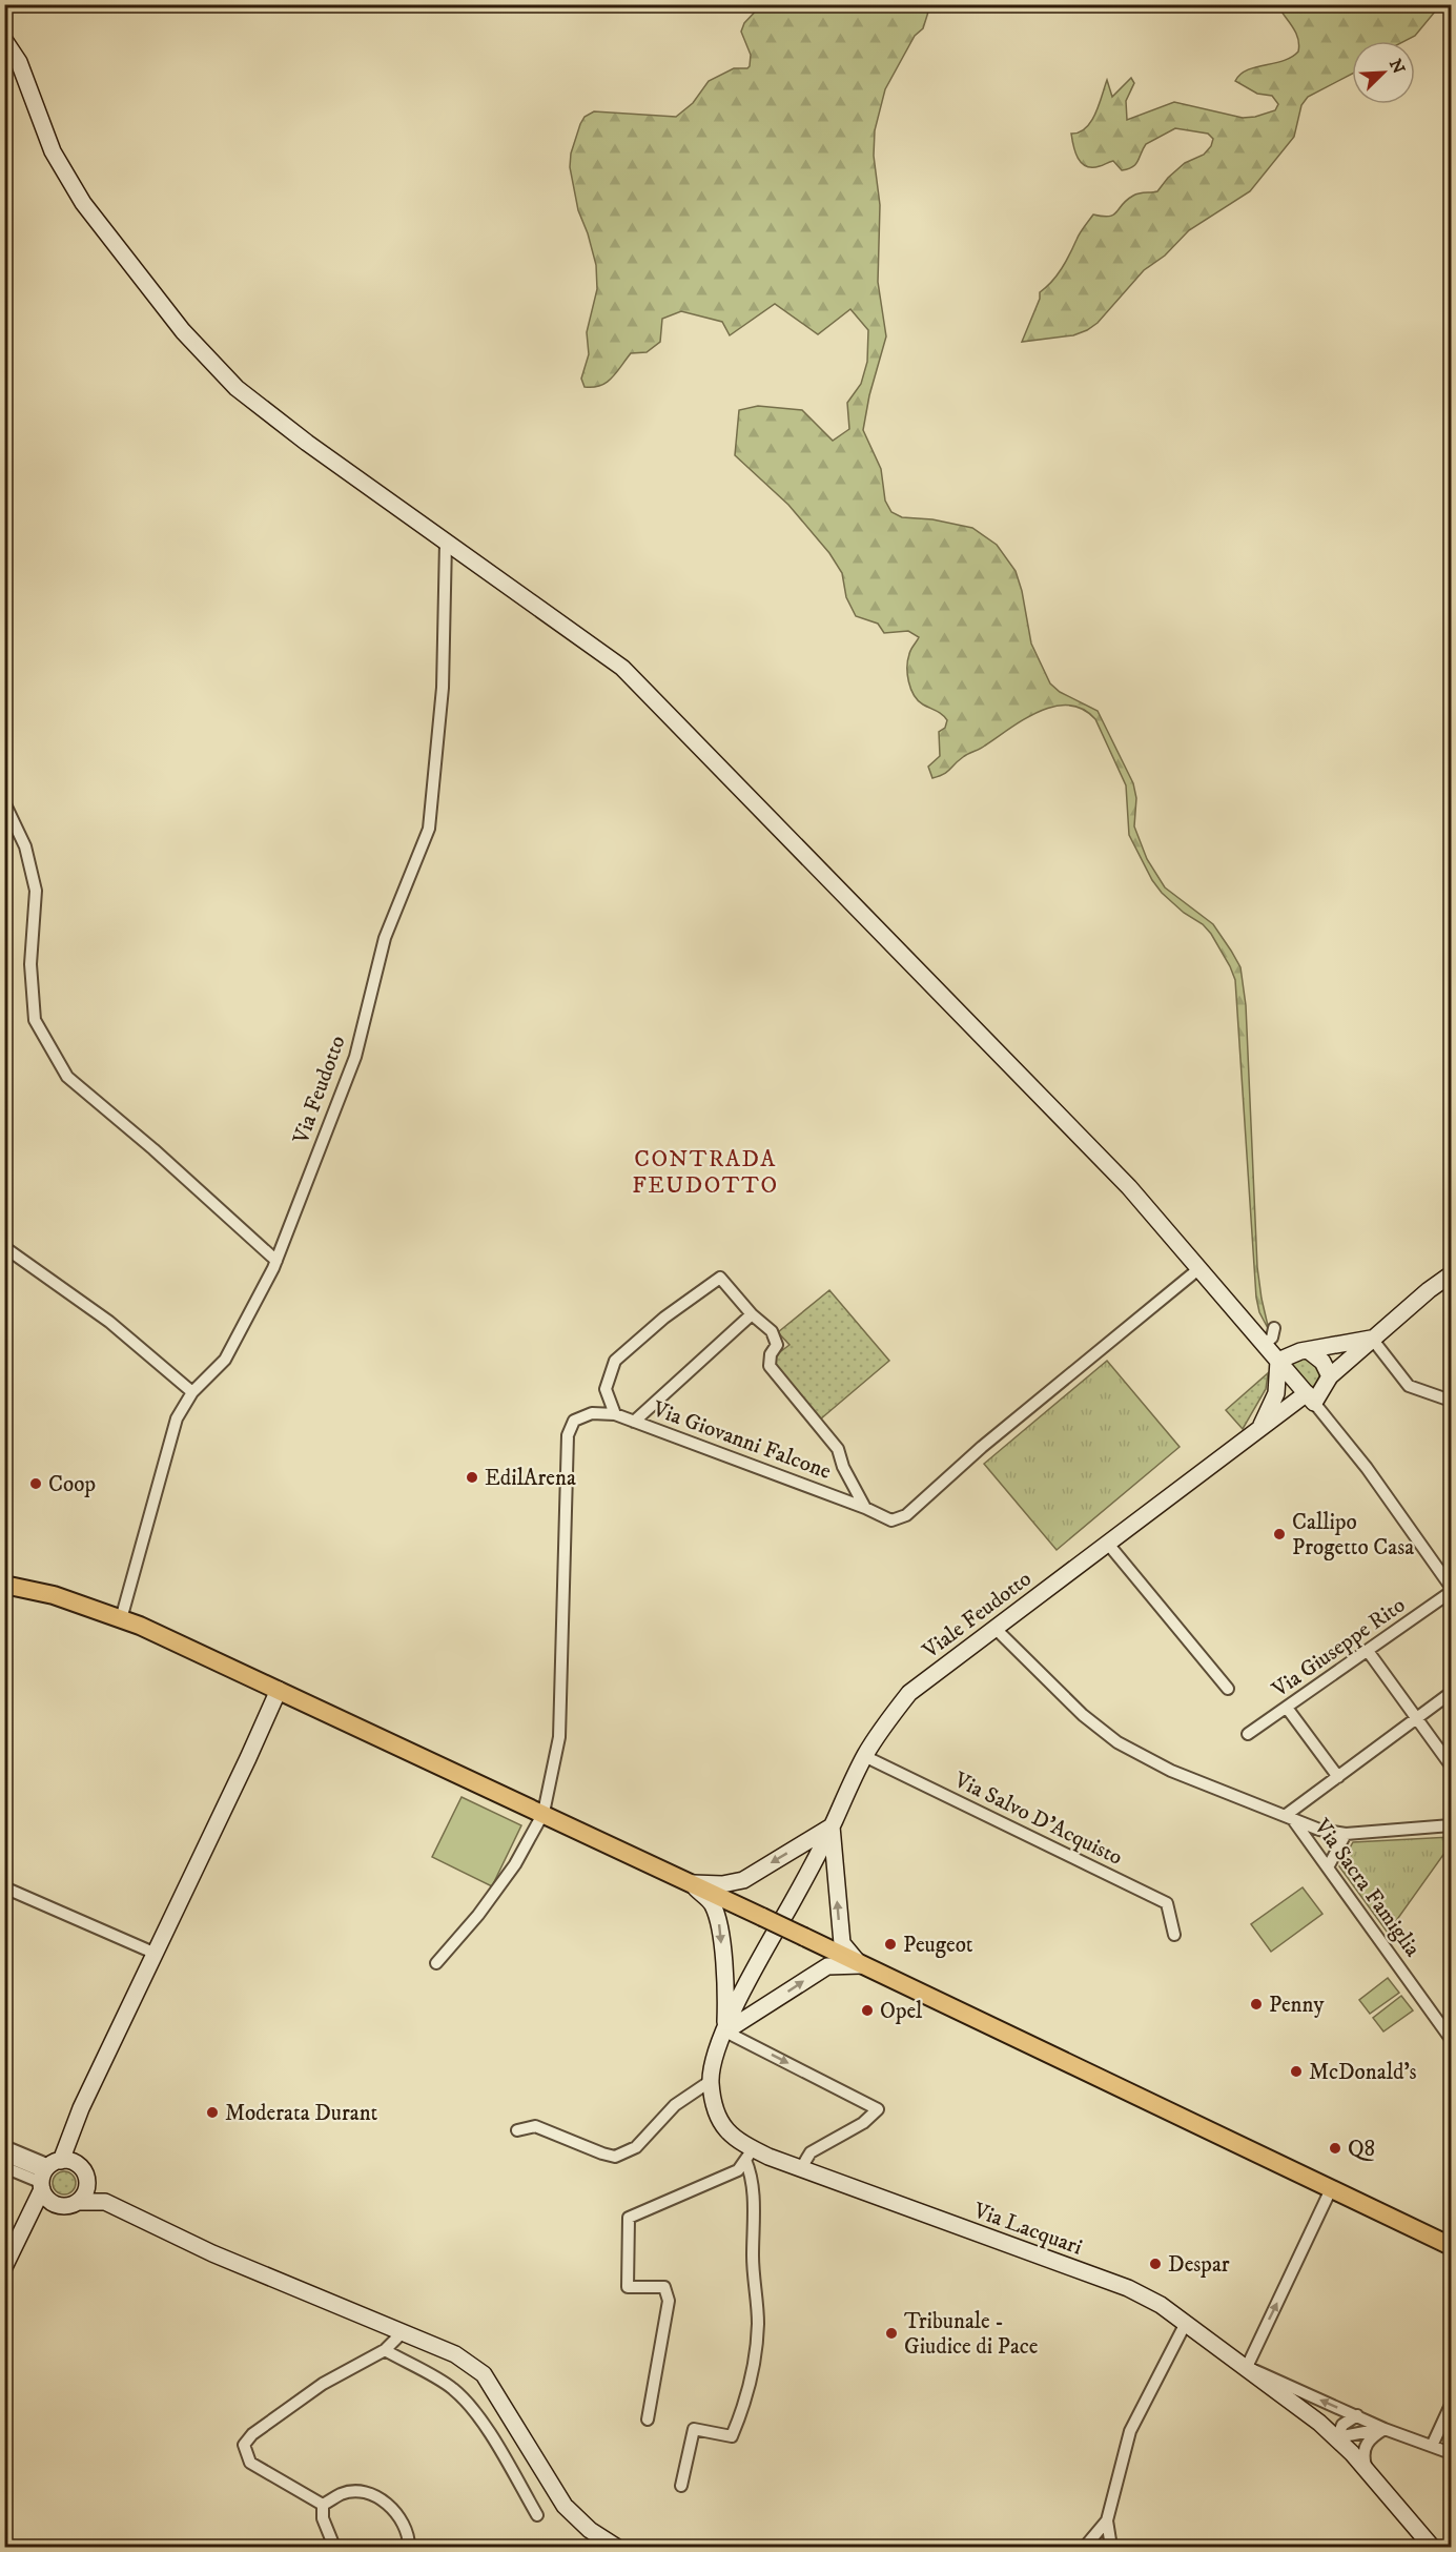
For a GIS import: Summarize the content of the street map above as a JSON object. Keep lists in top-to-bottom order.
{
  "streets": {
    "street": [
      "Via Feudotto",
      "Via Giovanni Falcone",
      "Viale Feudotto",
      "Via Giuseppe Rito",
      "Via Salvo D'Acquisto",
      "Via Sacra Famiglia",
      "Via Lacquari"
    ]
  },
  "crossings": [
    ["Viale Feudotto", "Via Salvo D'Acquisto"],
    ["Viale Feudotto", "Via Lacquari"]
  ],
  "districts": ["CONTRADA FEUDOTTO"],
  "places": [
    "EdilArena",
    "Coop",
    "Callipo Progetto Casa",
    "Peugeot",
    "Penny",
    "Opel",
    "McDonald's",
    "Moderata Durant",
    "Q8",
    "Despar",
    "Tribunale - Giudice di Pace"
  ],
  "north": "top right"
}
